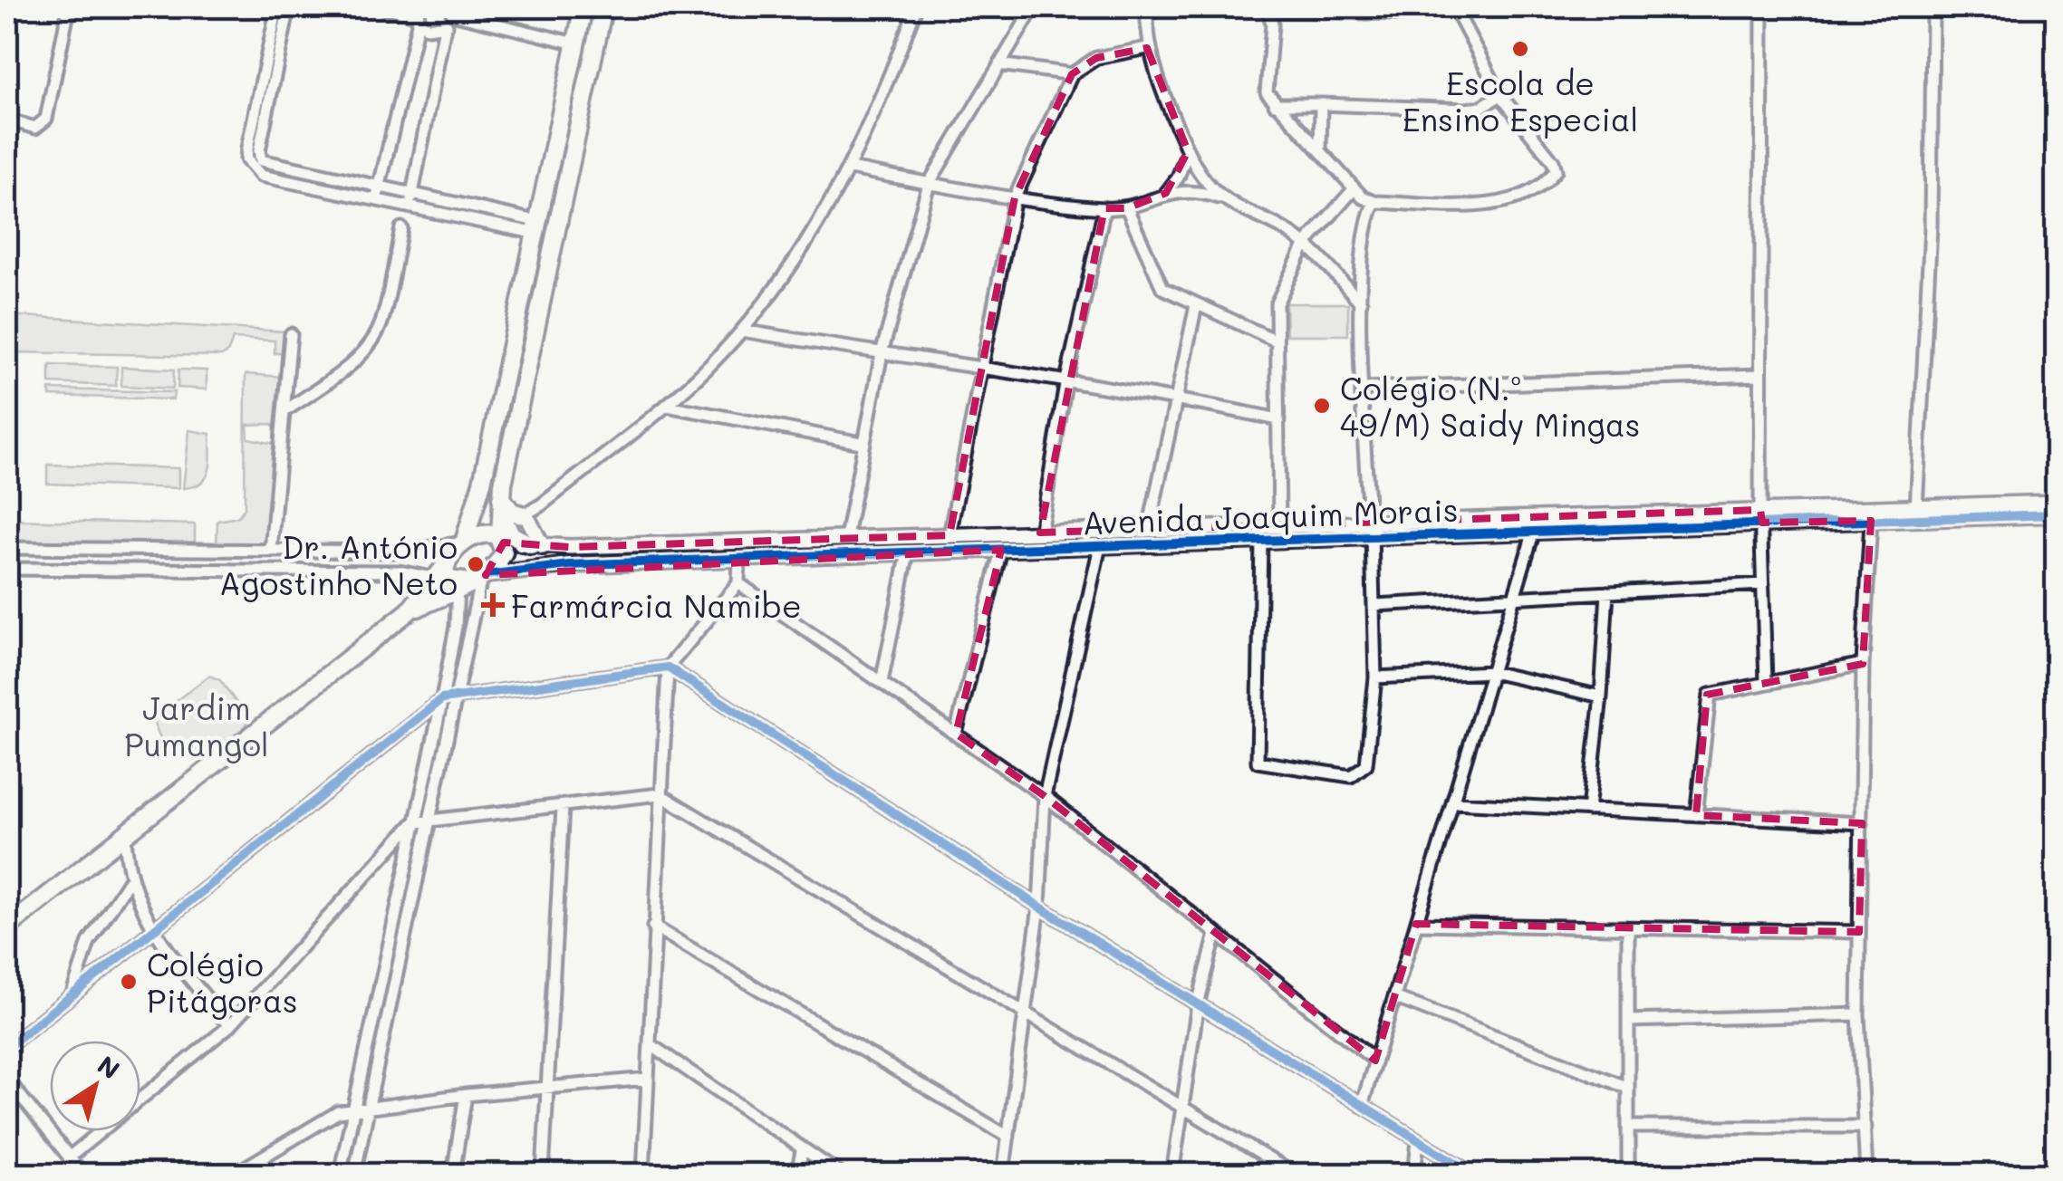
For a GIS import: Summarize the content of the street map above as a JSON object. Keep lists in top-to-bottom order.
{
  "streets": {
    "street": ["Avenida Joaquim Morais"]
  },
  "parks": ["Jardim Pumangol"],
  "places": {
    "other": [
      "Escola de Ensino Especial",
      "Colégio (N.º 49/M) Saidy Mingas",
      "Dr. António Agostinho Neto",
      "Colégio Pitágoras"
    ],
    "health": ["Farmárcia Namibe"]
  },
  "north": "top right"
}
